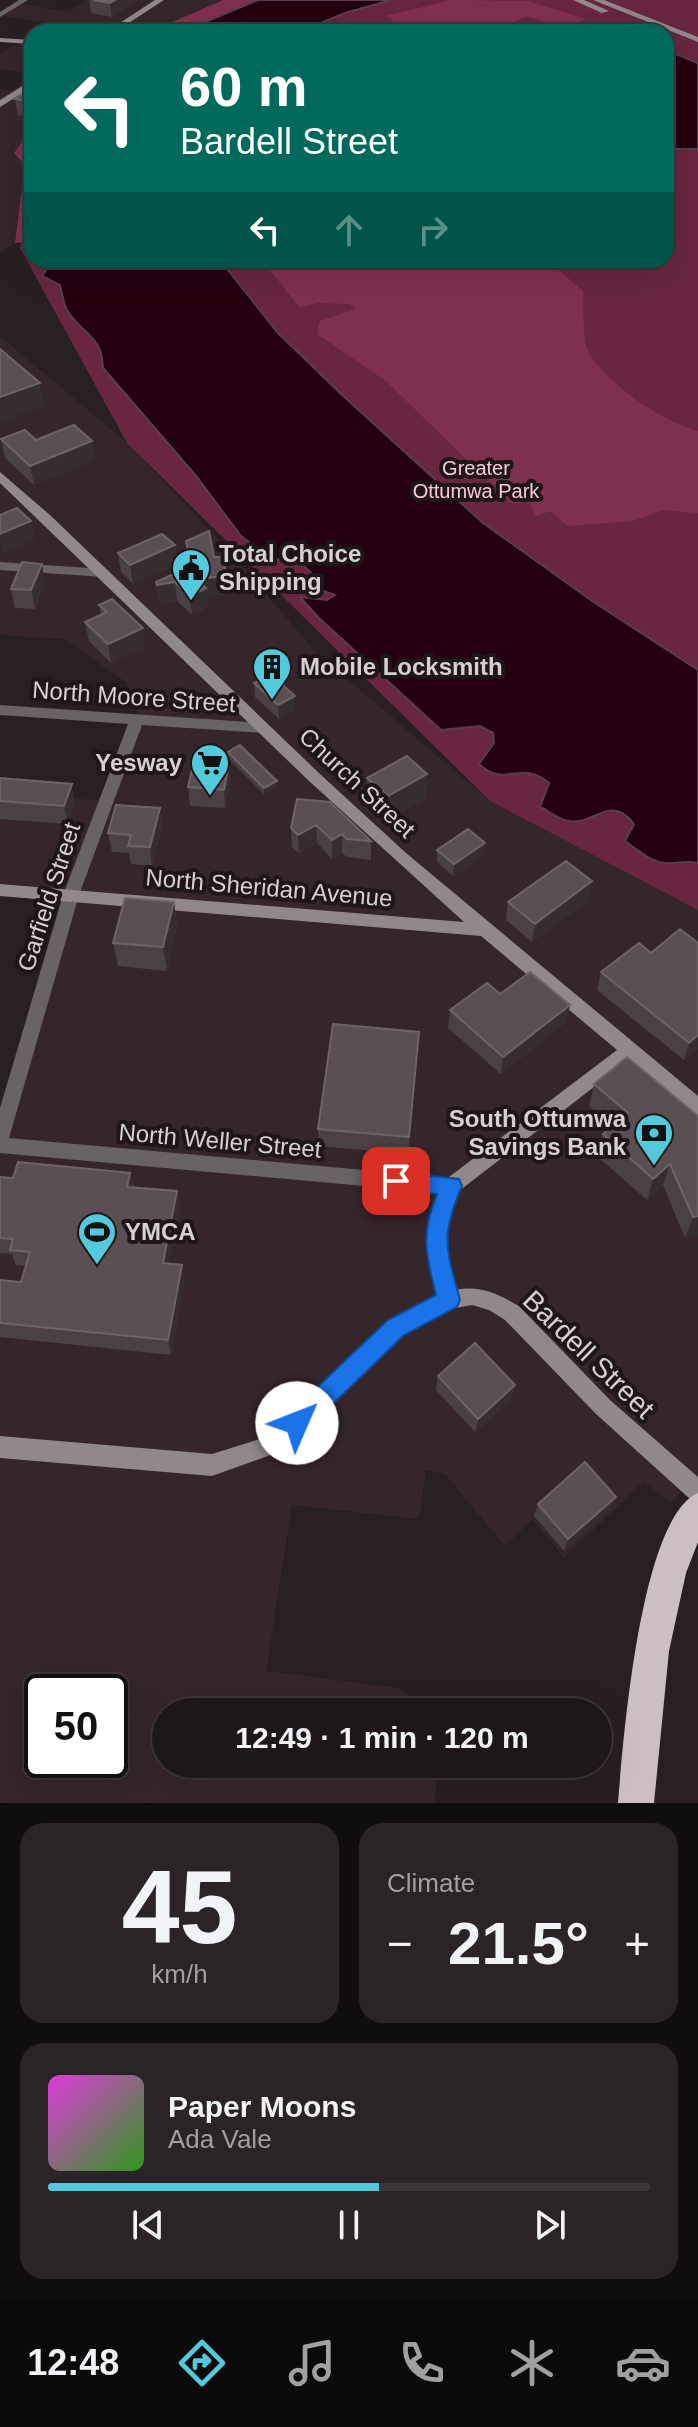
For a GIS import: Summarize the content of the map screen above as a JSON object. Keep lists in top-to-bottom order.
{
  "streets": {
    "main road": ["Church Street", "North Sheridan Avenue", "Bardell Street"],
    "street": ["North Moore Street", "Garfield Street", "North Weller Street"]
  },
  "crossings": [
    ["North Moore Street", "Church Street"],
    ["North Moore Street", "Garfield Street"],
    ["Church Street", "North Sheridan Avenue"],
    ["North Sheridan Avenue", "Garfield Street"],
    ["Garfield Street", "North Weller Street"]
  ],
  "parks": ["Greater Ottumwa Park"],
  "places": {
    "public building": ["Total Choice Shipping"],
    "building": ["Mobile Locksmith"],
    "supermarket": ["Yesway"],
    "bank": ["South Ottumwa Savings Bank"],
    "sports": ["YMCA"]
  },
  "page": {
    "turn": ["60 m", "Bardell Street"],
    "limit": "50",
    "trip": "12:49 · 1 min · 120 m",
    "tile": [
      ["45", "km/h"],
      "Climate"
    ],
    "heat": ["−", "21.5°", "+"],
    "song": ["Paper Moons", "Ada Vale"],
    "tabs": "12:48"
  }
}
